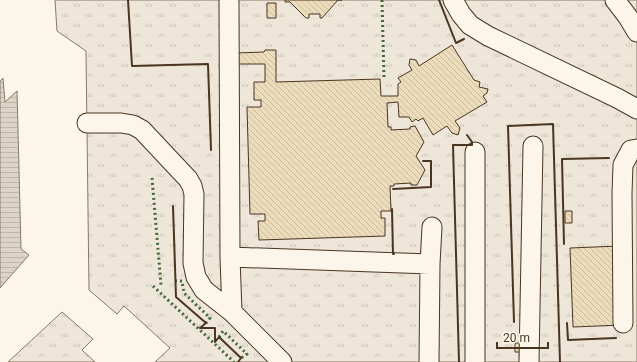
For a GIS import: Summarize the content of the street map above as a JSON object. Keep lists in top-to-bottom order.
{
  "scale_bar": "20 m"
}
